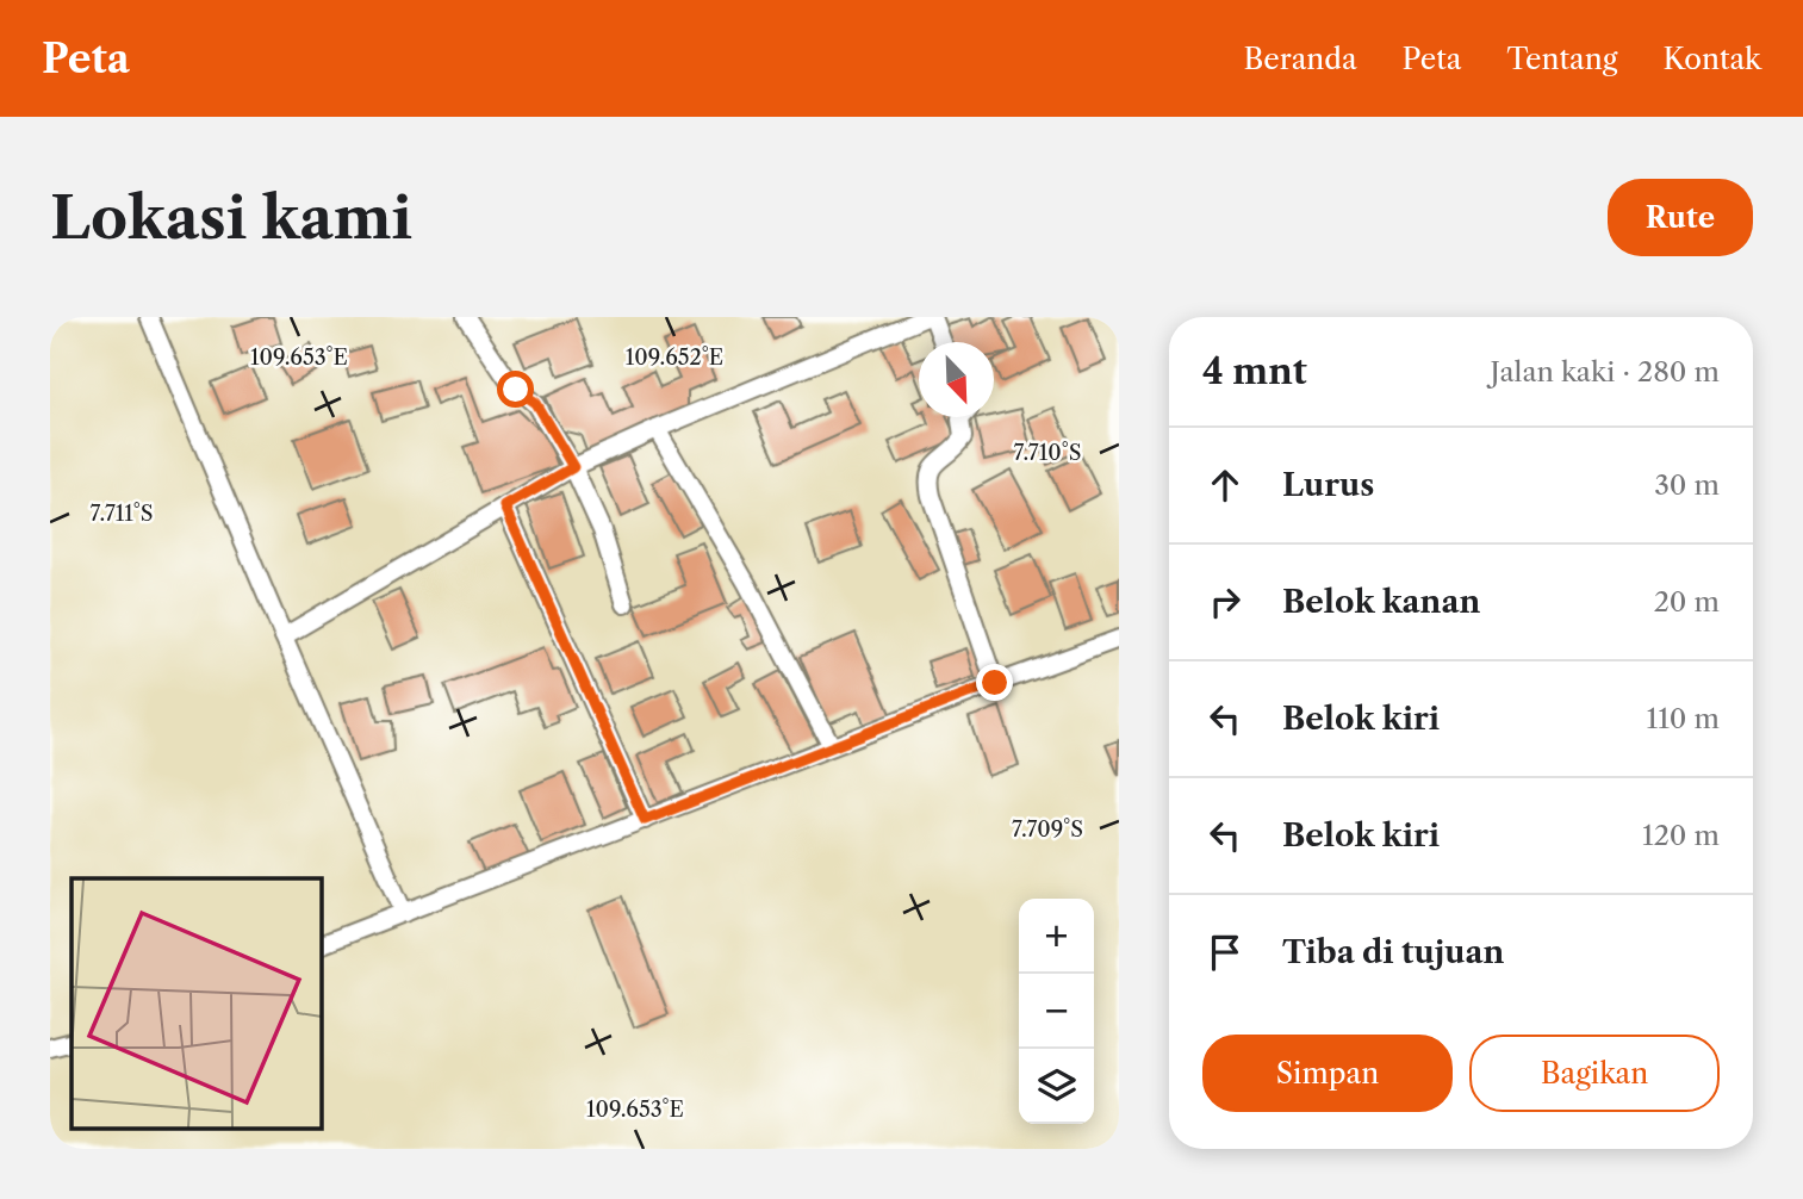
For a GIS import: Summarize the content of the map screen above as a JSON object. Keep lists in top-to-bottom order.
{
  "north": "bottom right",
  "page": {
    "header": "Peta",
    "nav": [
      "Beranda",
      "Peta",
      "Tentang",
      "Kontak"
    ],
    "buttons": [
      "Rute",
      ["Simpan", "Bagikan"]
    ],
    "title": "Lokasi kami",
    "heading": ["4 mnt", "Jalan kaki · 280 m"],
    "list": [
      ["Lurus", "30 m"],
      ["Belok kanan", "20 m"],
      ["Belok kiri", "110 m"],
      ["Belok kiri", "120 m"],
      "Tiba di tujuan"
    ],
    "map_buttons": ["+", "−"]
  },
  "coordinates": [
    "109.653°E",
    "109.652°E",
    "7.710°S",
    "7.711°S",
    "7.709°S"
  ]
}
